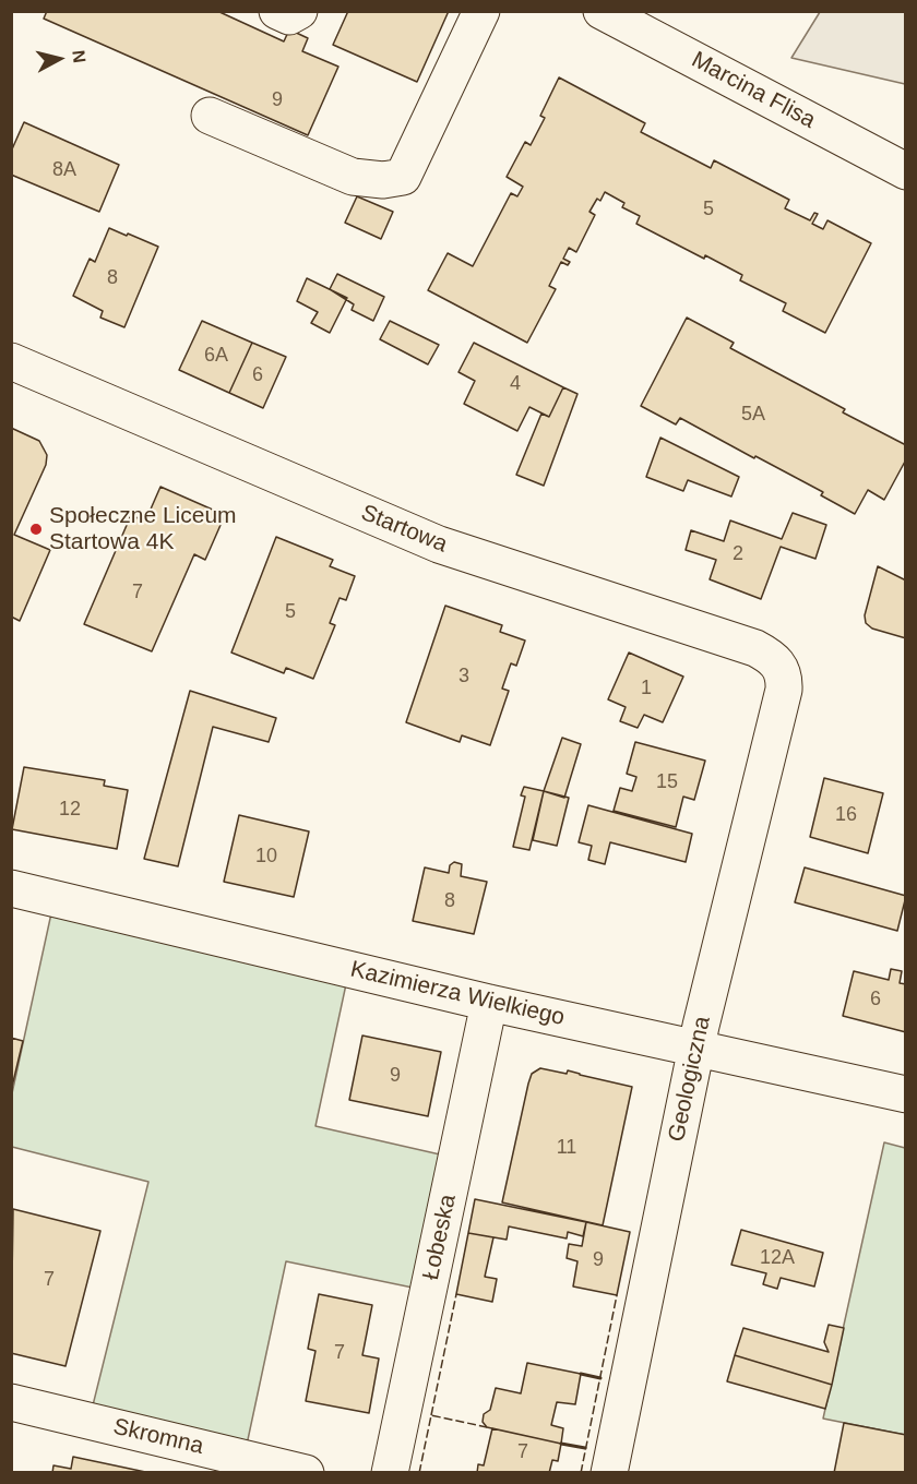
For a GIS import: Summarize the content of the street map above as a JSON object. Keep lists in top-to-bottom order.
{
  "streets": {
    "street": [
      "Marcina Flisa",
      "Startowa",
      "Kazimierza Wielkiego",
      "Geologiczna",
      "Łobeska",
      "Skromna"
    ]
  },
  "crossings": [
    ["Startowa", "Geologiczna"],
    ["Kazimierza Wielkiego", "Geologiczna"],
    ["Kazimierza Wielkiego", "Łobeska"]
  ],
  "places": ["Społeczne Liceum Startowa 4K"],
  "house_numbers": [
    "9",
    "8A",
    "5",
    "8",
    "6A",
    "6",
    "4",
    "5A",
    "2",
    "7",
    "5",
    "3",
    "1",
    "15",
    "12",
    "16",
    "10",
    "8",
    "6",
    "9",
    "11",
    "12A",
    "9",
    "7",
    "7",
    "7"
  ],
  "north": "right"
}
